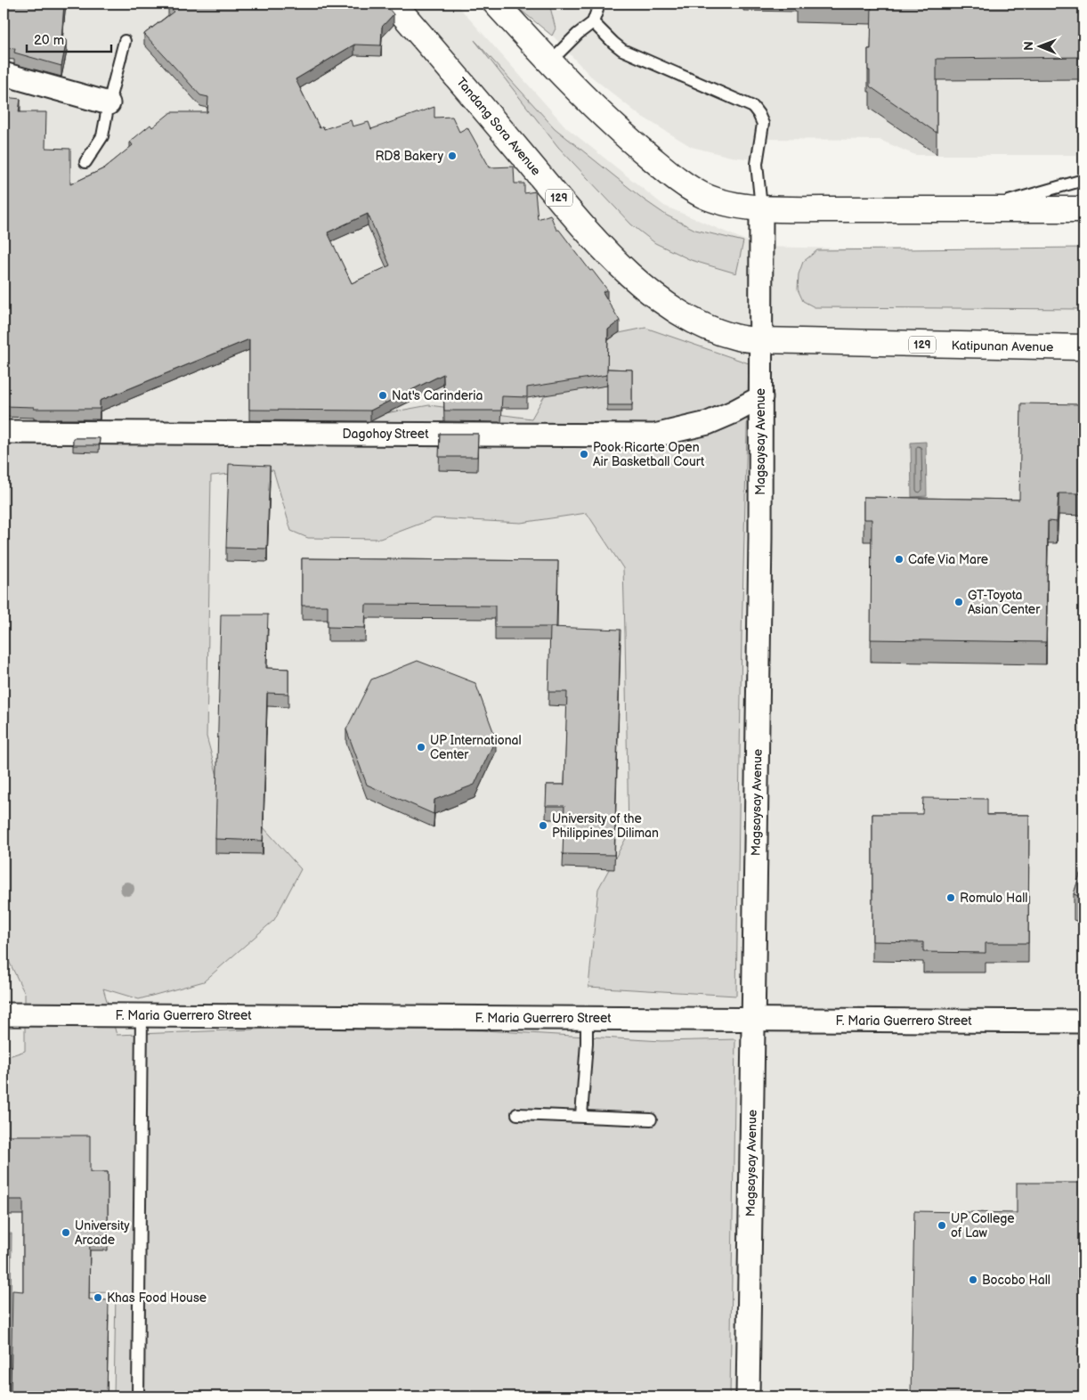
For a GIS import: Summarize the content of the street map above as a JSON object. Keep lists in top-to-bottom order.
{
  "streets": {
    "main road": ["Tandang Sora Avenue", "129", "Katipunan Avenue"],
    "street": ["Dagohoy Street", "Magsaysay Avenue", "F. Maria Guerrero Street"]
  },
  "crossings": [
    ["Tandang Sora Avenue", "Katipunan Avenue"],
    ["Tandang Sora Avenue", "Magsaysay Avenue"],
    ["Katipunan Avenue", "Magsaysay Avenue"],
    ["Dagohoy Street", "Magsaysay Avenue"],
    ["Magsaysay Avenue", "F. Maria Guerrero Street"]
  ],
  "places": [
    "RD8 Bakery",
    "Nat's Carinderia",
    "Pook Ricarte Open Air Basketball Court",
    "Cafe Via Mare",
    "GT-Toyota Asian Center",
    "UP International Center",
    "University of the Philippines Diliman",
    "Romulo Hall",
    "UP College of Law",
    "University Arcade",
    "Bocobo Hall",
    "Khas Food House"
  ],
  "scale_bar": "20 m",
  "north": "left"
}
